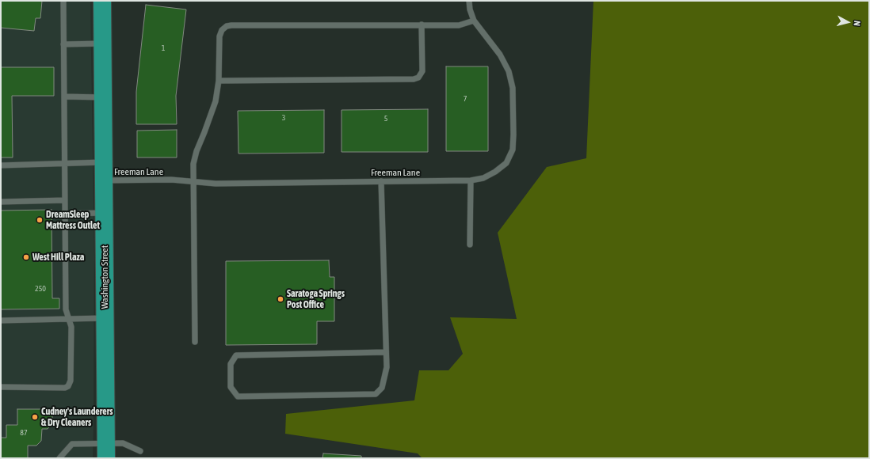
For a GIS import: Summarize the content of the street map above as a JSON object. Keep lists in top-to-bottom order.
{
  "streets": {
    "highway": ["Washington Street"],
    "lane": ["Freeman Lane"]
  },
  "crossings": [
    ["Freeman Lane", "Washington Street"]
  ],
  "places": [
    "DreamSleep Mattress Outlet",
    "West Hill Plaza",
    "Saratoga Springs Post Office",
    "Cudney's Launderers & Dry Cleaners"
  ],
  "house_numbers": [
    "1",
    "7",
    "3",
    "5",
    "250",
    "87"
  ],
  "north": "right"
}
